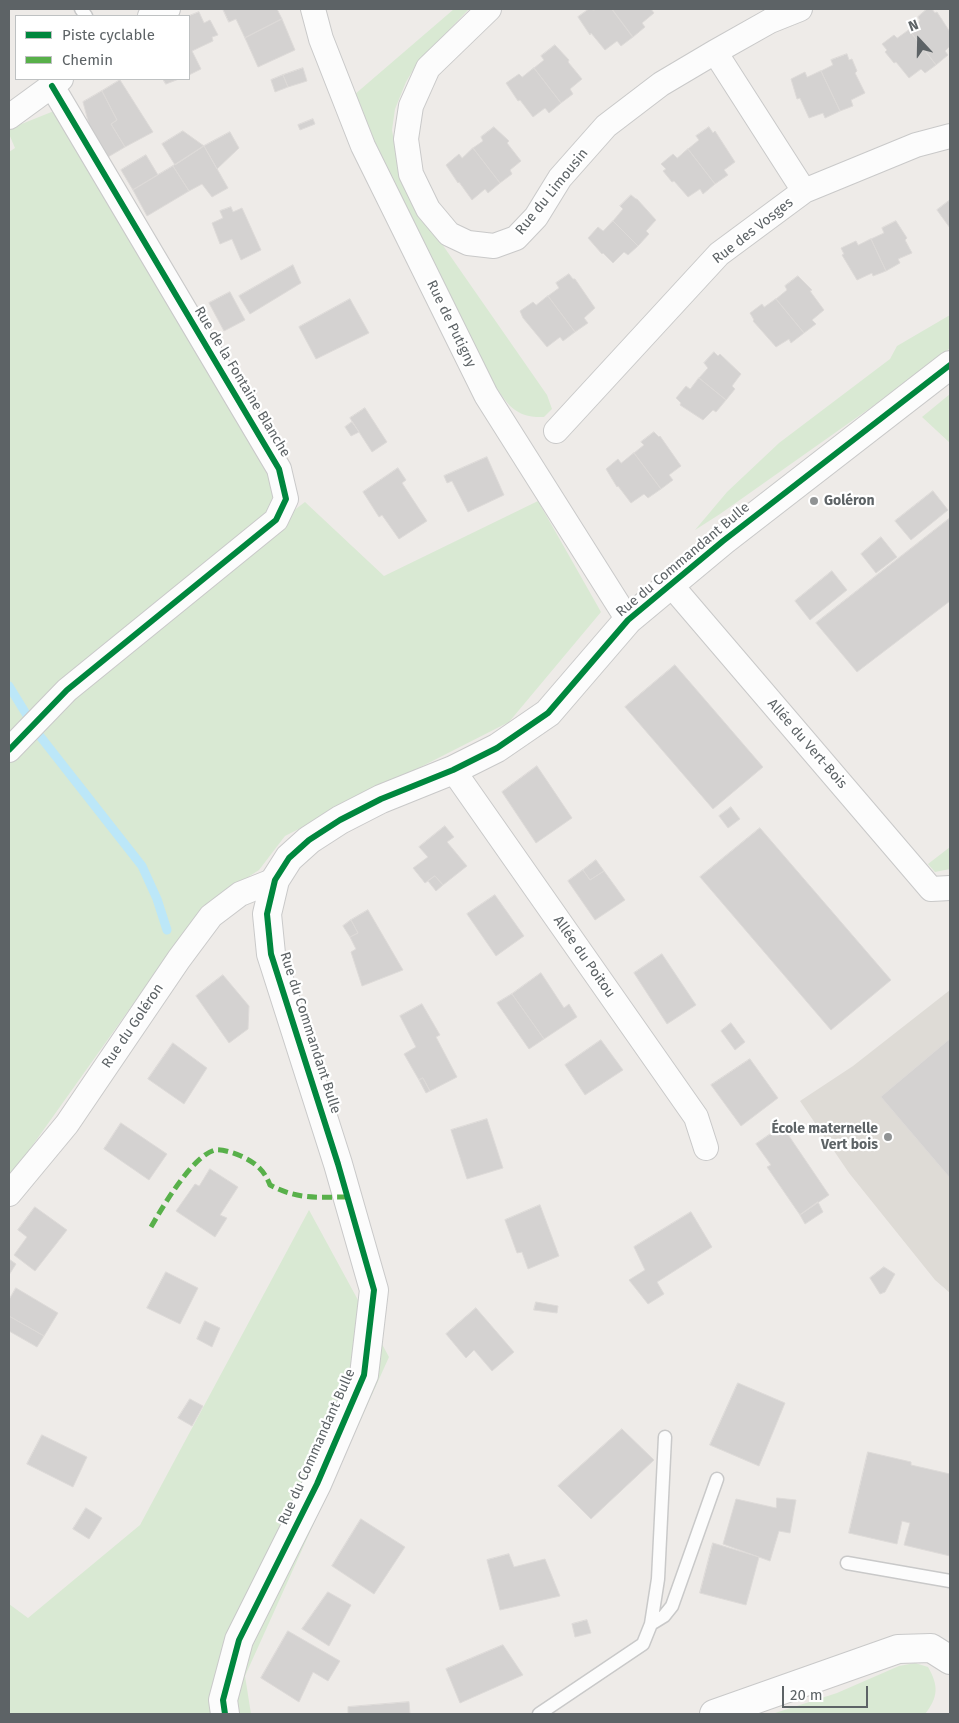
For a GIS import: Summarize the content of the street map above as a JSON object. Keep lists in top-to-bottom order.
{
  "streets": {
    "street": [
      "Rue du Limousin",
      "Rue des Vosges",
      "Rue de Putigny",
      "Rue de la Fontaine Blanche",
      "Rue du Commandant Bulle",
      "Allée du Vert-Bois",
      "Allée du Poitou",
      "Rue du Goléron"
    ]
  },
  "crossings": [
    ["Rue de Putigny", "Rue du Commandant Bulle"],
    ["Rue du Commandant Bulle", "Allée du Vert-Bois"],
    ["Rue du Commandant Bulle", "Allée du Poitou"],
    ["Rue du Commandant Bulle", "Rue du Goléron"]
  ],
  "places": ["Goléron", "École maternelle Vert bois"],
  "legend": ["Piste cyclable", "Chemin"],
  "scale_bar": "20 m",
  "north": "top"
}
